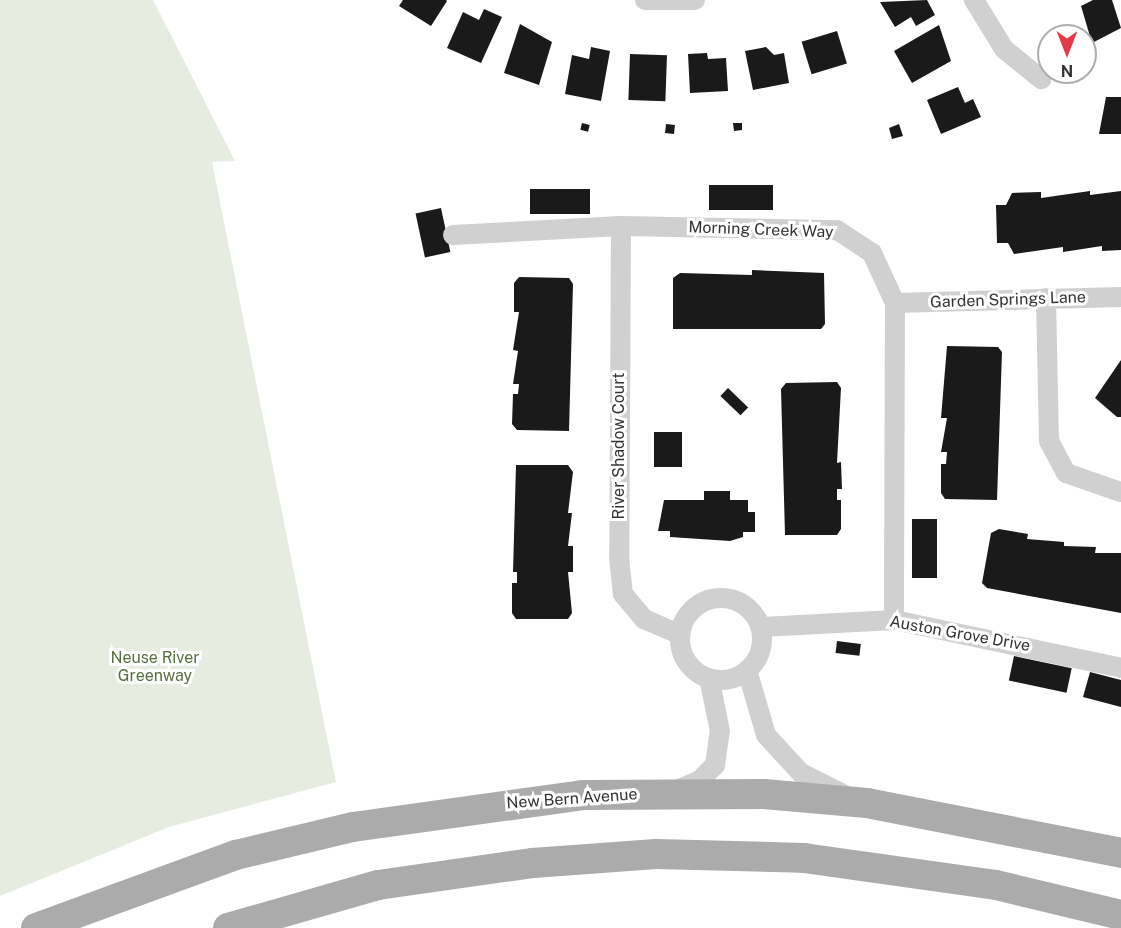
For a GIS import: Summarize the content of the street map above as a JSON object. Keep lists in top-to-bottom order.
{
  "streets": {
    "main road": ["New Bern Avenue"],
    "street": [
      "Morning Creek Way",
      "Garden Springs Lane",
      "River Shadow Court",
      "Auston Grove Drive"
    ]
  },
  "crossings": [
    ["Morning Creek Way", "Garden Springs Lane"],
    ["Morning Creek Way", "River Shadow Court"],
    ["Morning Creek Way", "Auston Grove Drive"],
    ["River Shadow Court", "Auston Grove Drive"]
  ],
  "parks": ["Neuse River Greenway"],
  "north": "bottom"
}
